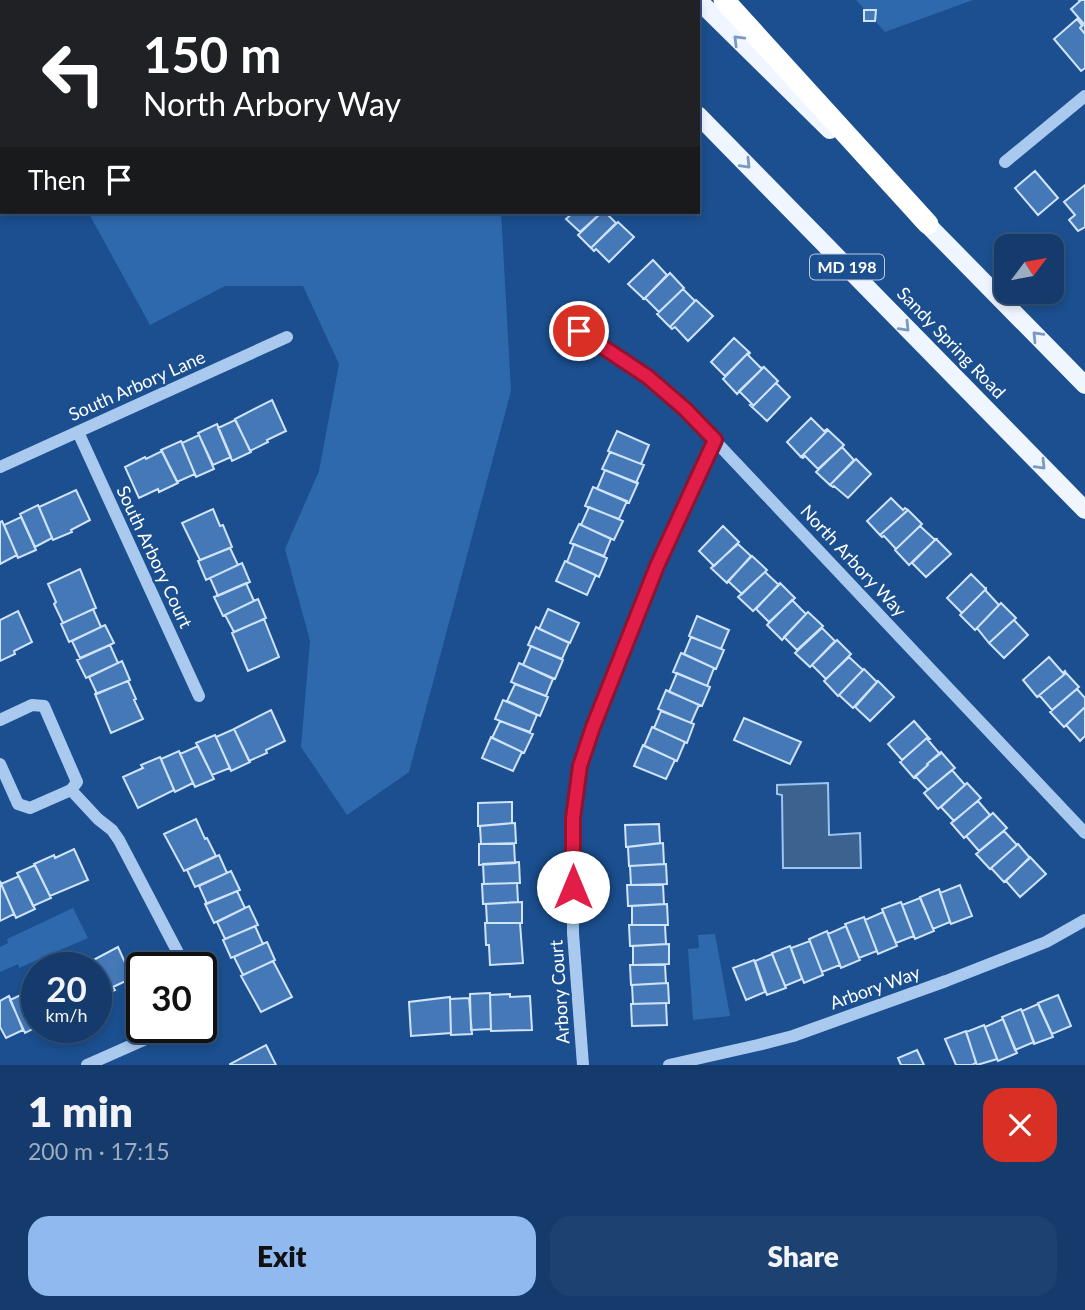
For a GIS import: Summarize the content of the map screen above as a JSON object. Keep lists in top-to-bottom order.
{
  "streets": {
    "main road": ["MD 198", "Sandy Spring Road"],
    "street": [
      "South Arbory Lane",
      "South Arbory Court",
      "North Arbory Way",
      "Arbory Way",
      "Arbory Court"
    ]
  },
  "crossings": [
    ["South Arbory Lane", "South Arbory Court"],
    ["North Arbory Way", "Arbory Court"]
  ],
  "north": "top right",
  "page": {
    "turn": ["150 m", "North Arbory Way"],
    "then": "Then",
    "speed": "20 km/h",
    "limit": "30",
    "heading": ["1 min", "200 m · 17:15"],
    "buttons": ["Exit", "Share"]
  }
}
